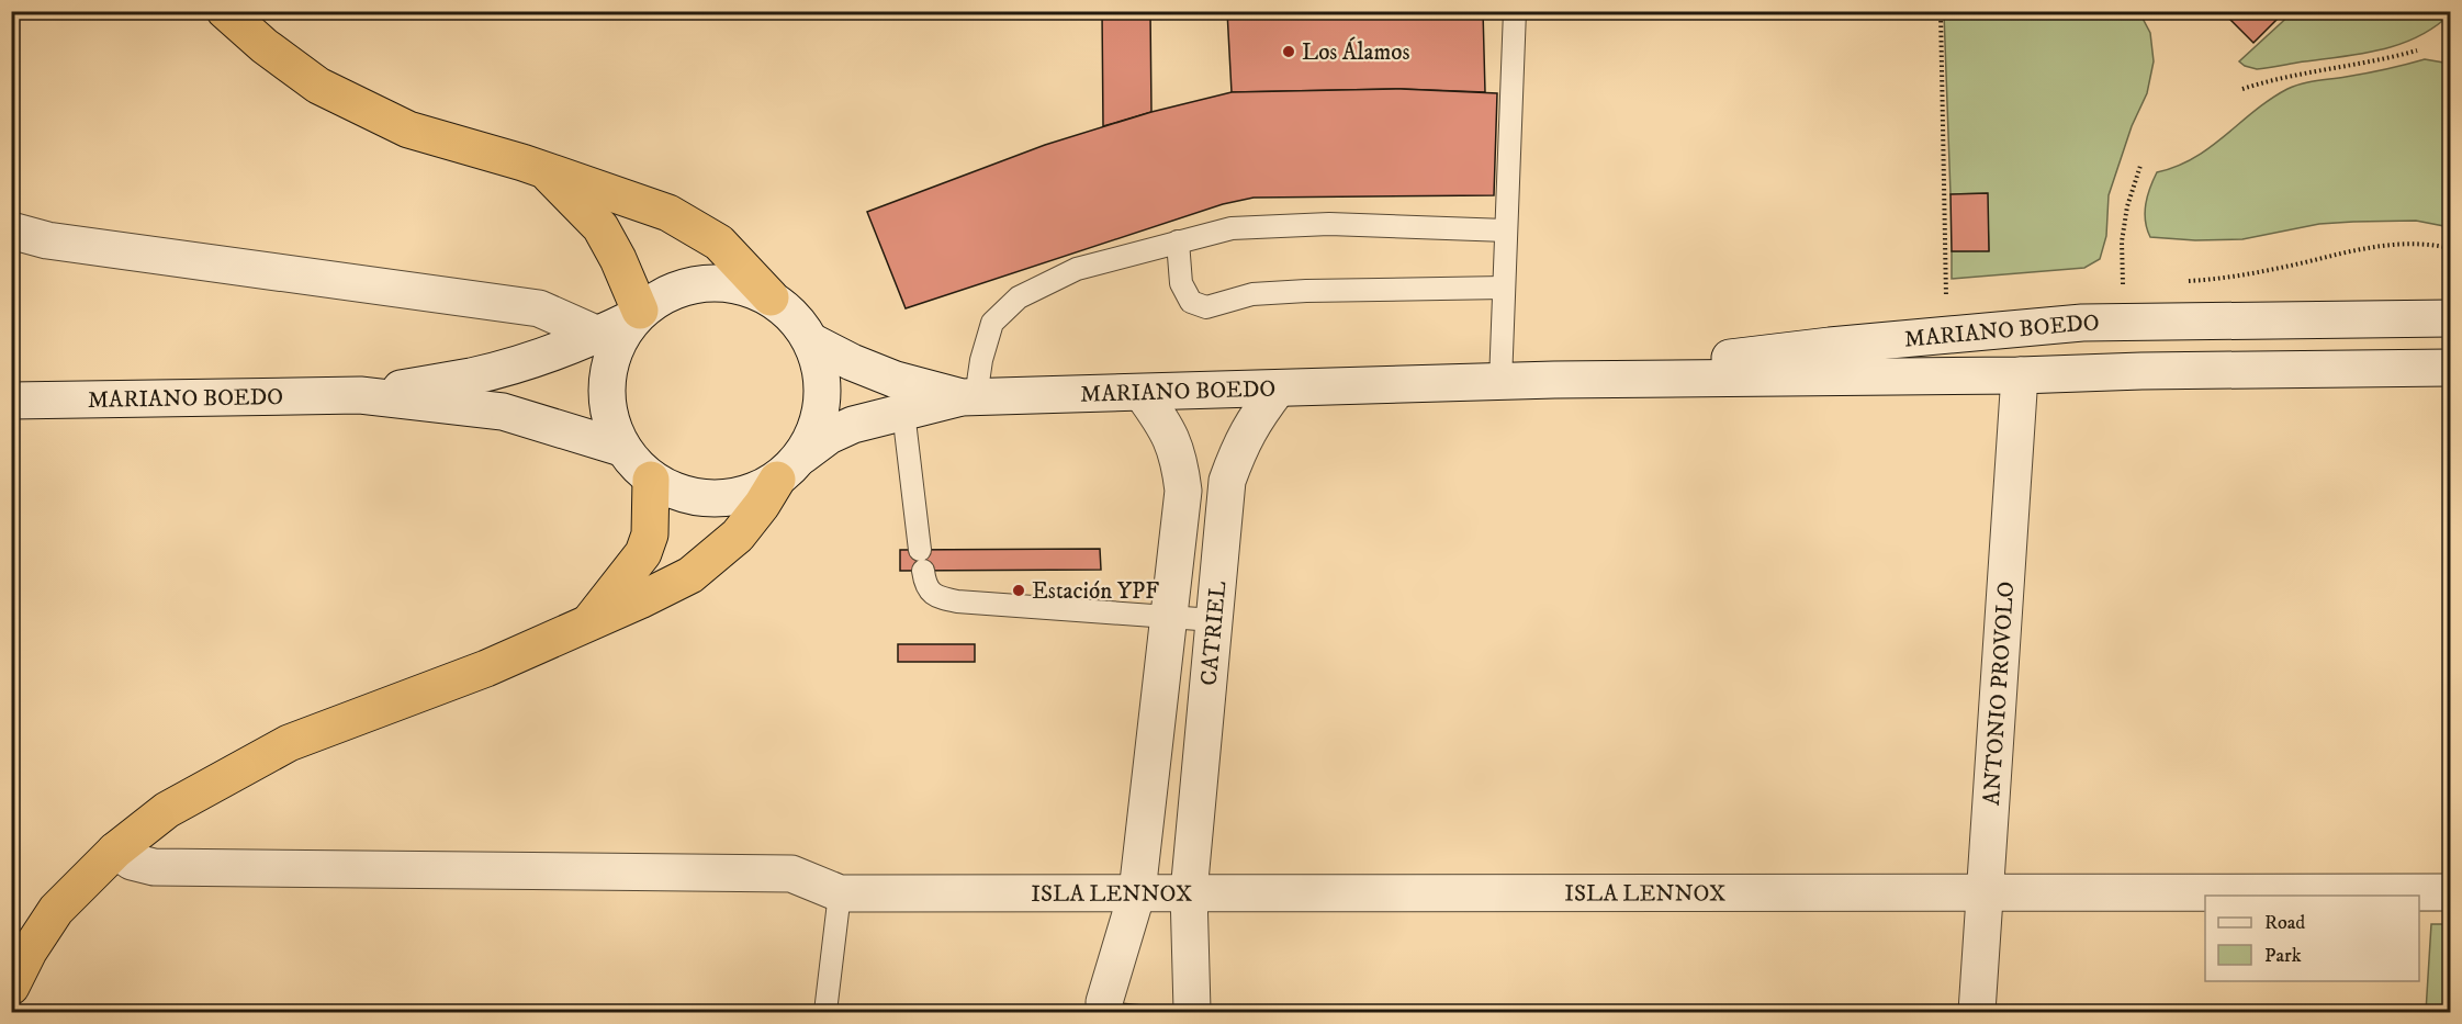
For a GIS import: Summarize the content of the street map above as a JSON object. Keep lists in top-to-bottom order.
{
  "streets": {
    "street": [
      "MARIANO BOEDO",
      "CATRIEL",
      "ANTONIO PROVOLO",
      "ISLA LENNOX"
    ]
  },
  "crossings": [
    ["MARIANO BOEDO", "CATRIEL"],
    ["MARIANO BOEDO", "ANTONIO PROVOLO"],
    ["CATRIEL", "ISLA LENNOX"],
    ["ANTONIO PROVOLO", "ISLA LENNOX"]
  ],
  "places": ["Los Álamos", "Estación YPF"],
  "legend": ["Road", "Park"]
}
